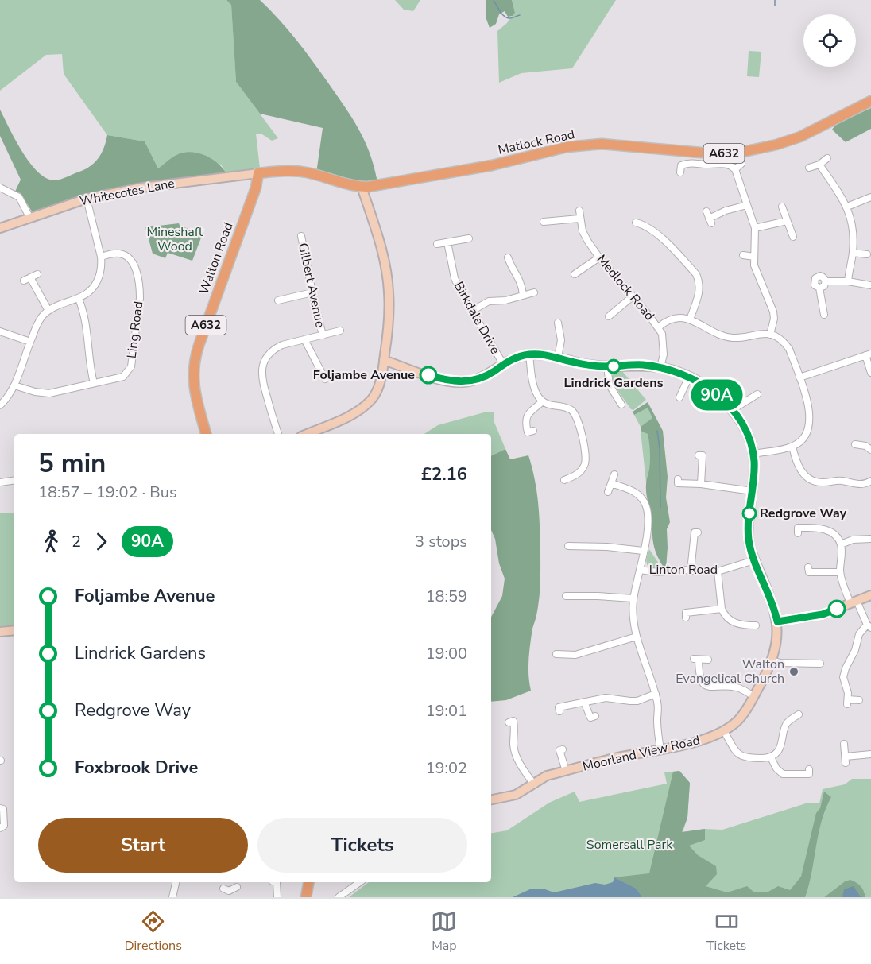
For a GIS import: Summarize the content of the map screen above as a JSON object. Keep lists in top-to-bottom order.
{
  "streets": {
    "main road": ["Matlock Road", "A632", "Walton Road"],
    "street": [
      "Whitecotes Lane",
      "Gilbert Avenue",
      "Medlock Road",
      "Birkdale Drive",
      "Ling Road",
      "Linton Road",
      "Moorland View Road"
    ]
  },
  "crossings": [
    ["Matlock Road", "Whitecotes Lane"],
    ["Matlock Road", "Walton Road"],
    ["Whitecotes Lane", "Walton Road"],
    ["Medlock Road", "Moorland View Road"],
    ["Linton Road", "Moorland View Road"]
  ],
  "parks": ["Mineshaft Wood", "Somersall Park"],
  "places": [
    "Lindrick Gardens",
    "Foljambe Avenue",
    "Redgrove Way",
    "Walton Evangelical Church"
  ],
  "lines": ["bus line 90A"],
  "page": {
    "on_map": "90A",
    "heading": ["5 min", "18:57 – 19:02 · Bus", "£2.16"],
    "legs": ["2", "90A", "3 stops"],
    "list": [
      {
        "name": "Foljambe Avenue",
        "value": "18:59"
      },
      {
        "name": "Lindrick Gardens",
        "value": "19:00"
      },
      {
        "name": "Redgrove Way",
        "value": "19:01"
      },
      {
        "name": "Foxbrook Drive",
        "value": "19:02"
      }
    ],
    "buttons": ["Start", "Tickets"],
    "tabs": ["Directions", "Map", "Tickets"]
  }
}
